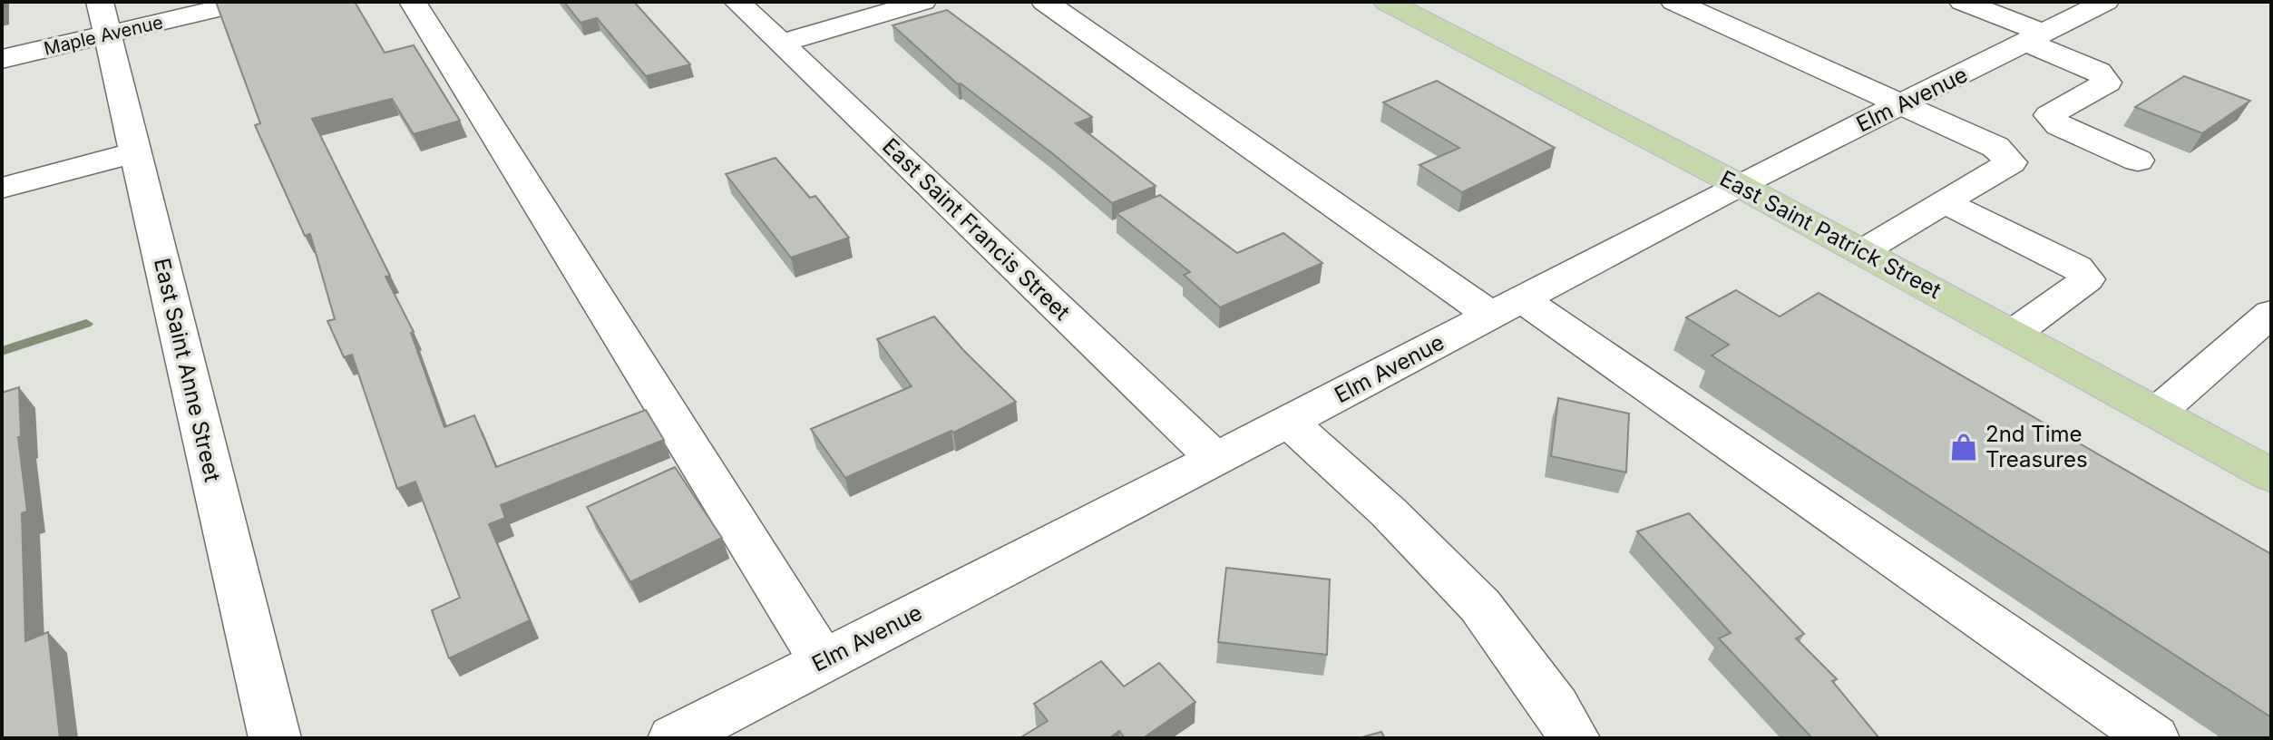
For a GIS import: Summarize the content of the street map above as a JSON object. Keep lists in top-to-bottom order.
{
  "streets": {
    "main road": ["East Saint Patrick Street"],
    "street": [
      "Maple Avenue",
      "Elm Avenue",
      "East Saint Francis Street",
      "East Saint Anne Street"
    ]
  },
  "crossings": [
    ["Maple Avenue", "East Saint Anne Street"],
    ["Elm Avenue", "East Saint Francis Street"],
    ["Elm Avenue", "East Saint Patrick Street"]
  ],
  "places": {
    "shop": ["2nd Time Treasures"]
  }
}
